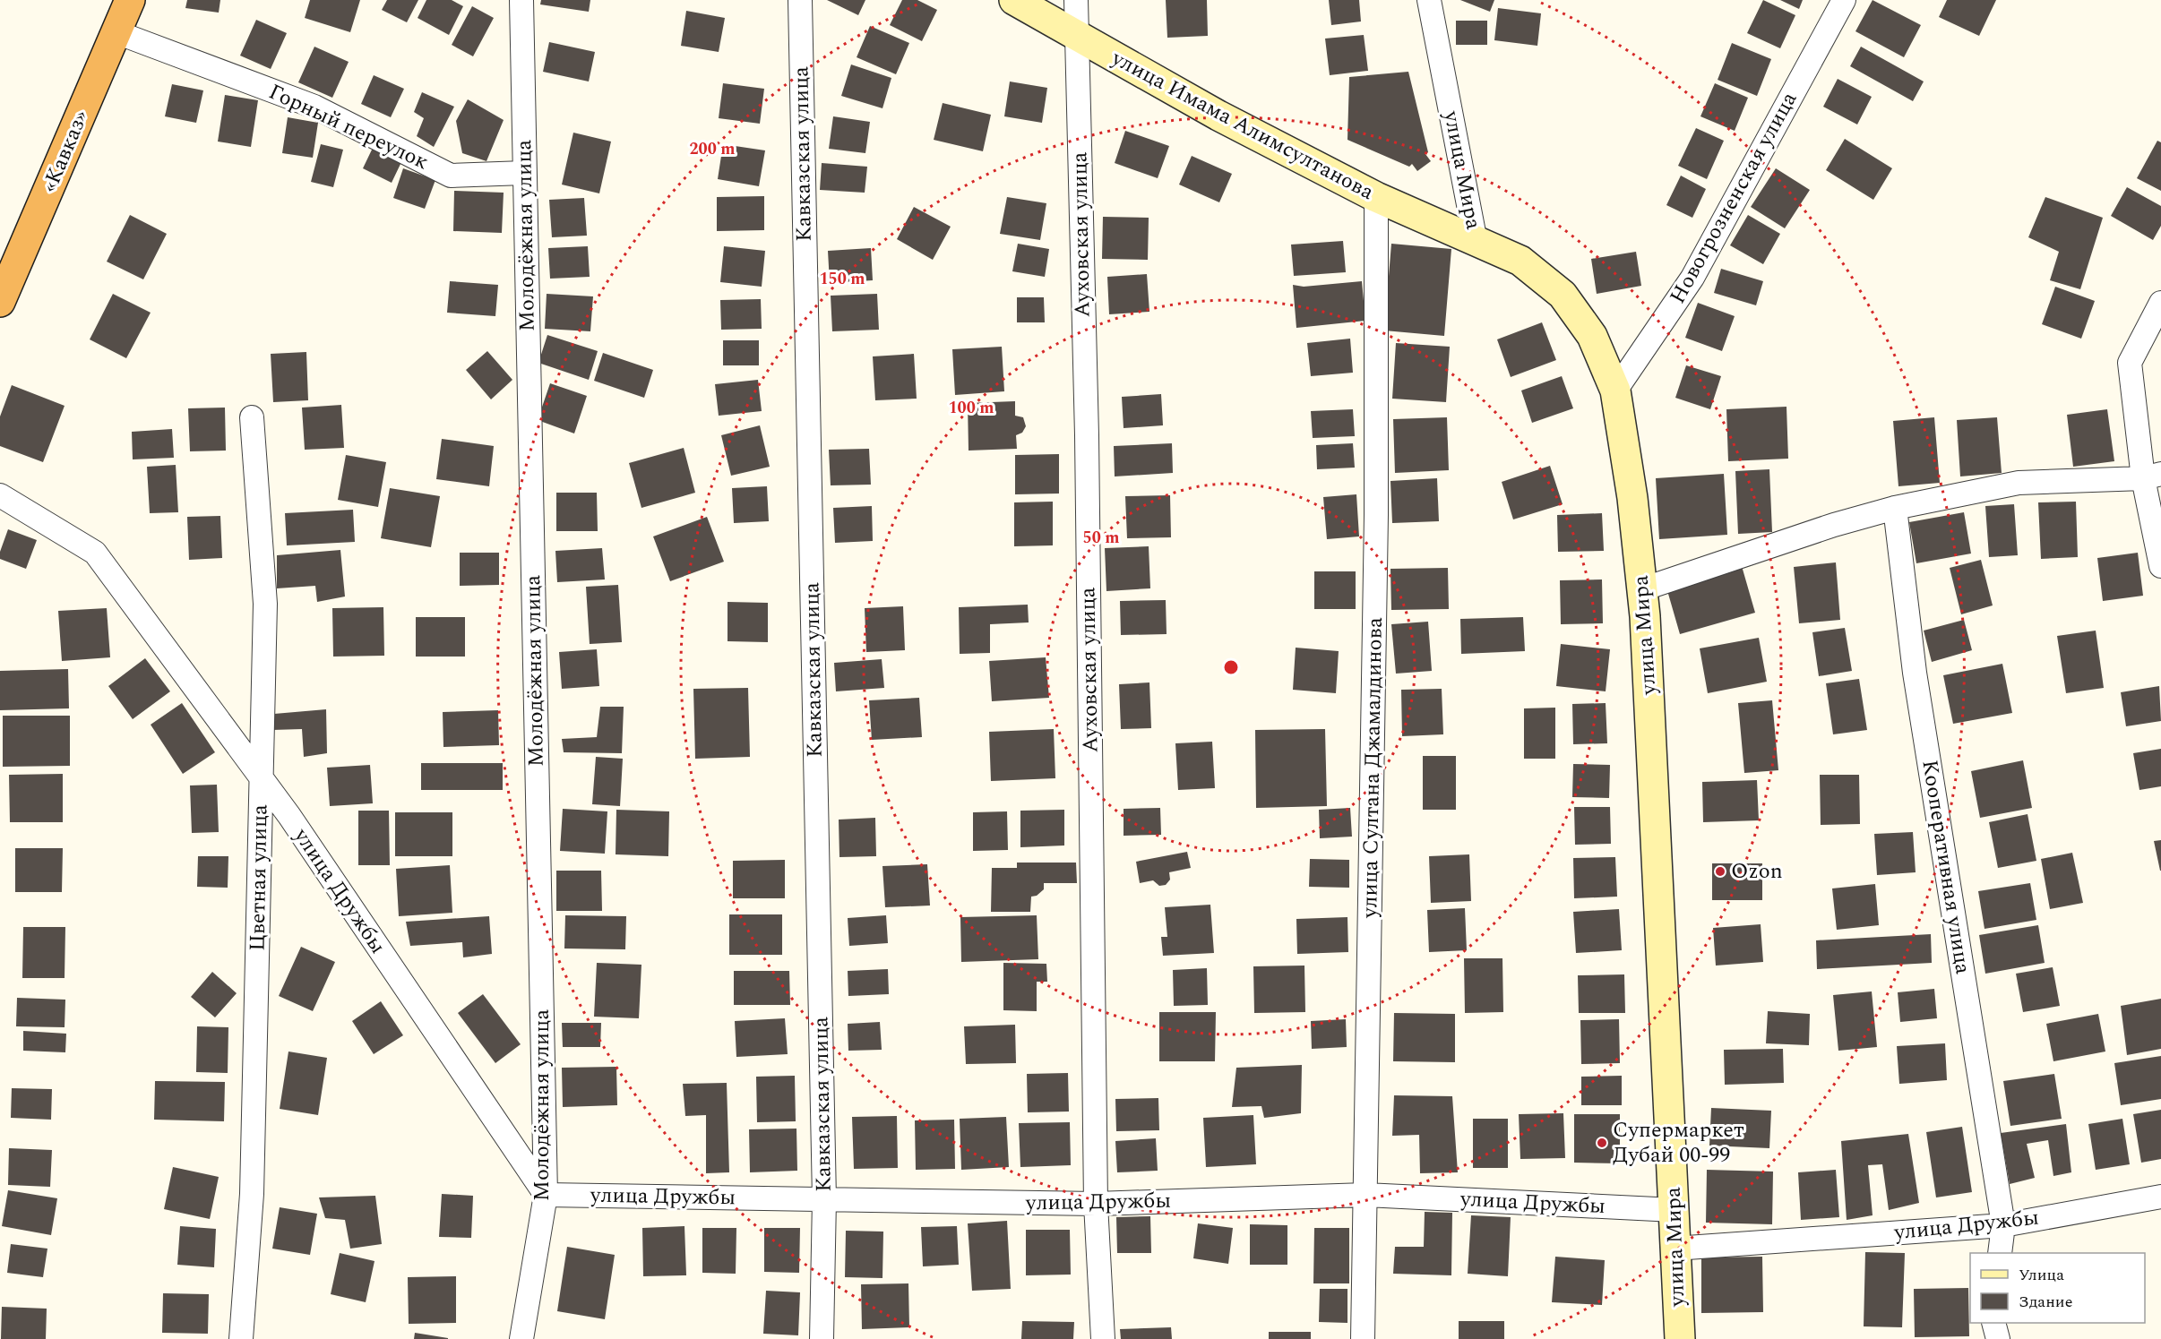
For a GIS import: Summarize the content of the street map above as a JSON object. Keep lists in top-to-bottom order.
{
  "streets": {
    "highway": ["«Кавказ»"],
    "main road": ["улица Имама Алимсултанова", "улица Мира"],
    "street": [
      "Горный переулок",
      "Кавказская улица",
      "Новогрозненская улица",
      "Ауховская улица",
      "Молодёжная улица",
      "улица Султана Джамалдинова",
      "Кооперативная улица",
      "Цветная улица",
      "улица Дружбы"
    ]
  },
  "crossings": [
    ["улица Имама Алимсултанова", "улица Мира"],
    ["улица Имама Алимсултанова", "Ауховская улица"],
    ["улица Имама Алимсултанова", "улица Султана Джамалдинова"],
    ["Горный переулок", "«Кавказ»"],
    ["Горный переулок", "Молодёжная улица"],
    ["Кавказская улица", "улица Дружбы"],
    ["улица Мира", "Новогрозненская улица"],
    ["улица Мира", "улица Дружбы"],
    ["Ауховская улица", "улица Дружбы"],
    ["Молодёжная улица", "улица Дружбы"],
    ["улица Султана Джамалдинова", "улица Дружбы"],
    ["Кооперативная улица", "улица Дружбы"],
    ["Цветная улица", "улица Дружбы"]
  ],
  "places": ["Ozon", "Супермаркет Дубай 00-99"],
  "legend": ["Улица", "Здание"],
  "rings": [
    "200 m",
    "150 m",
    "100 m",
    "50 m"
  ]
}
